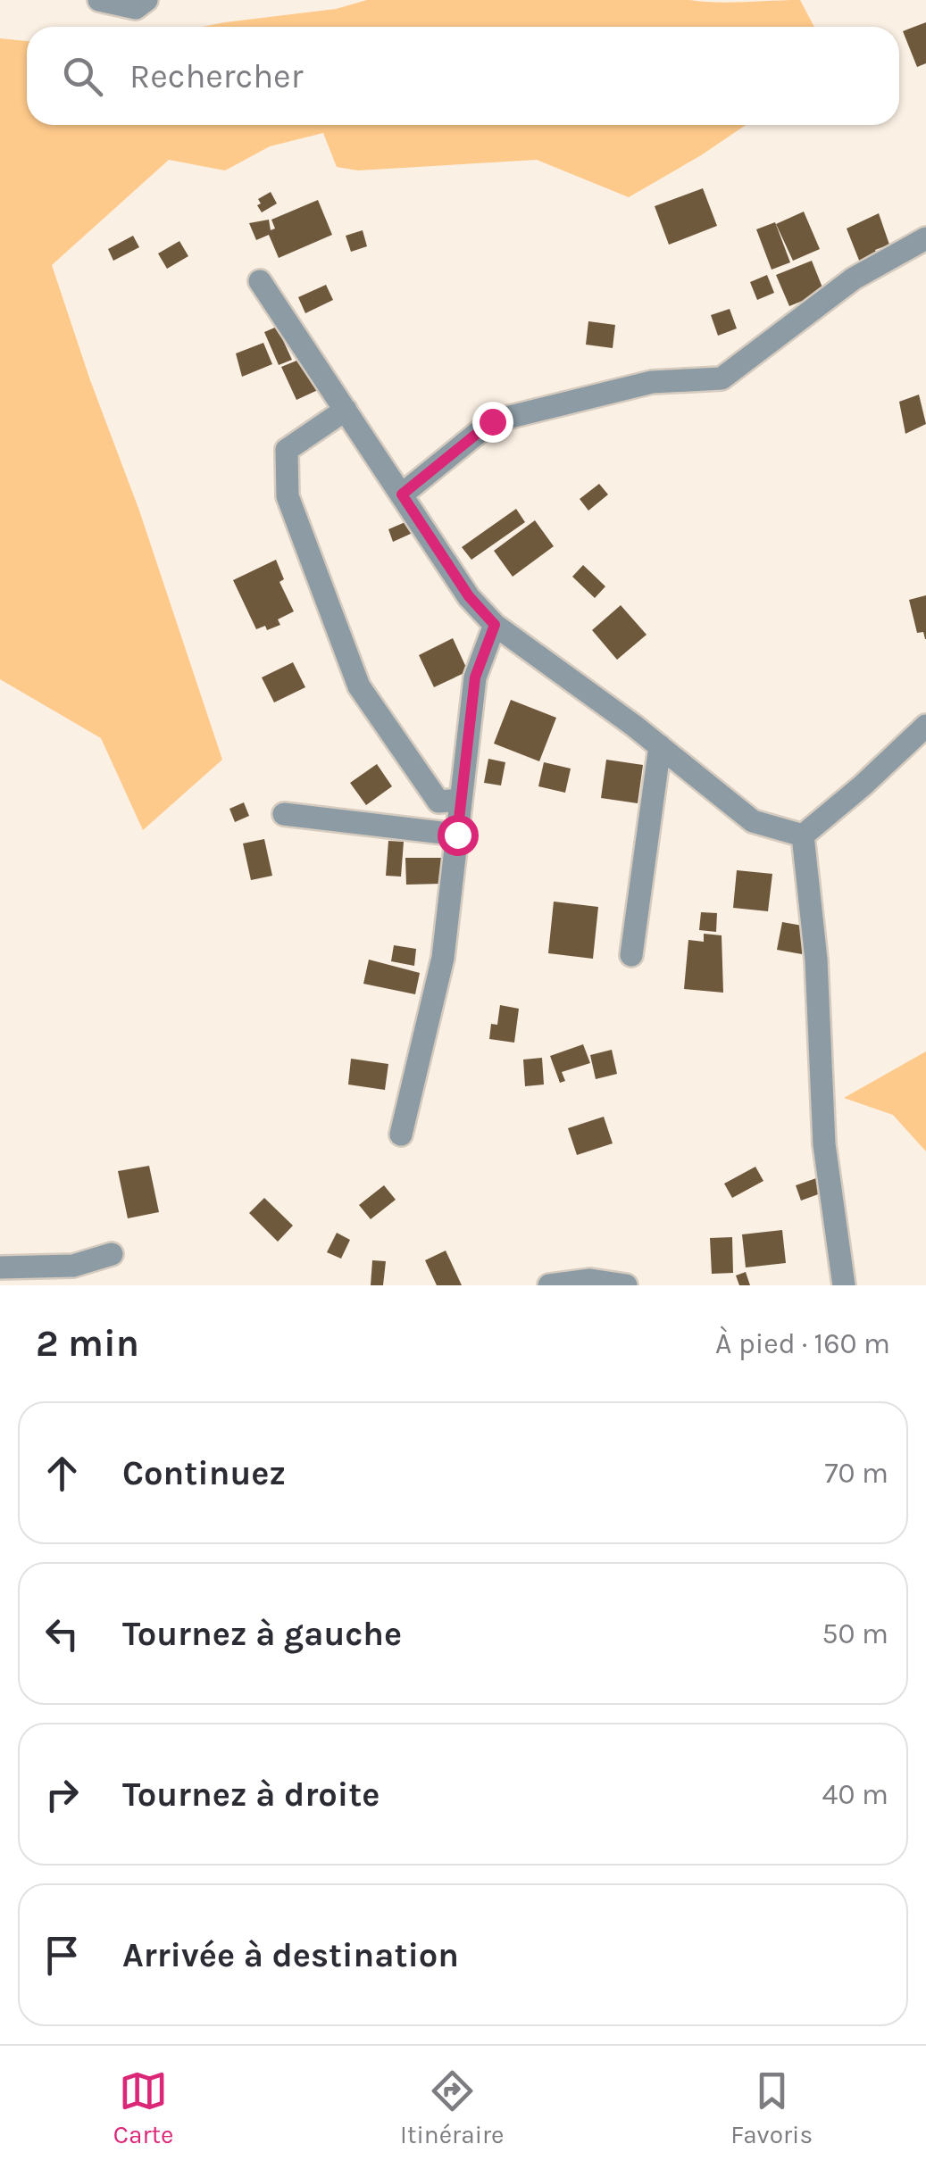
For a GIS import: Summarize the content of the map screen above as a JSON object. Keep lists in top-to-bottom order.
{
  "page": {
    "search": "Rechercher",
    "heading": ["2 min", "À pied · 160 m"],
    "list": [
      ["Continuez", "70 m"],
      ["Tournez à gauche", "50 m"],
      ["Tournez à droite", "40 m"],
      "Arrivée à destination"
    ],
    "nav": ["Carte", "Itinéraire", "Favoris"]
  }
}
